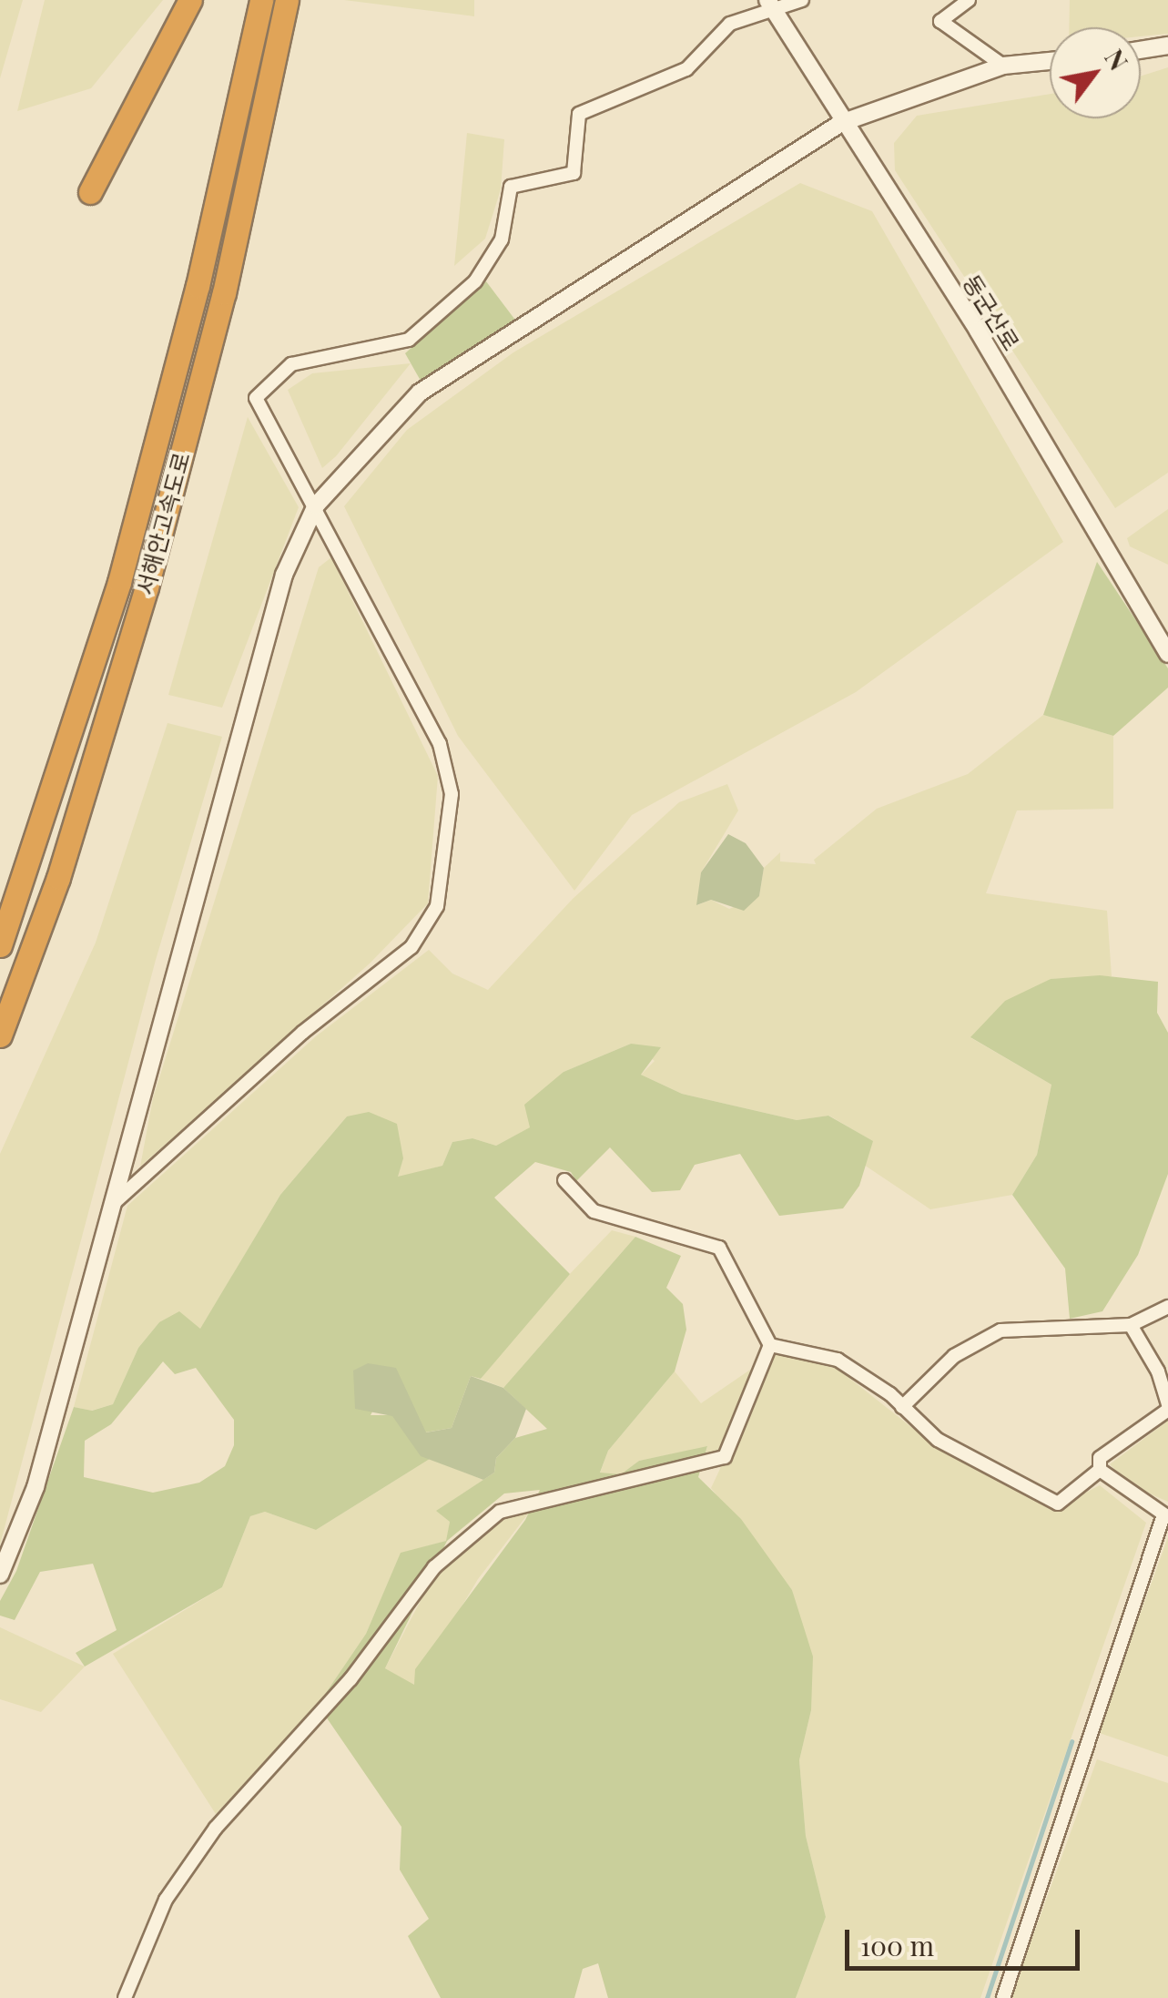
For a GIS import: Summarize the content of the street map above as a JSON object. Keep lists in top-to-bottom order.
{
  "streets": {
    "highway": ["서해안고속도로"],
    "street": ["동군산로"]
  },
  "scale_bar": "100 m",
  "north": "top right"
}
